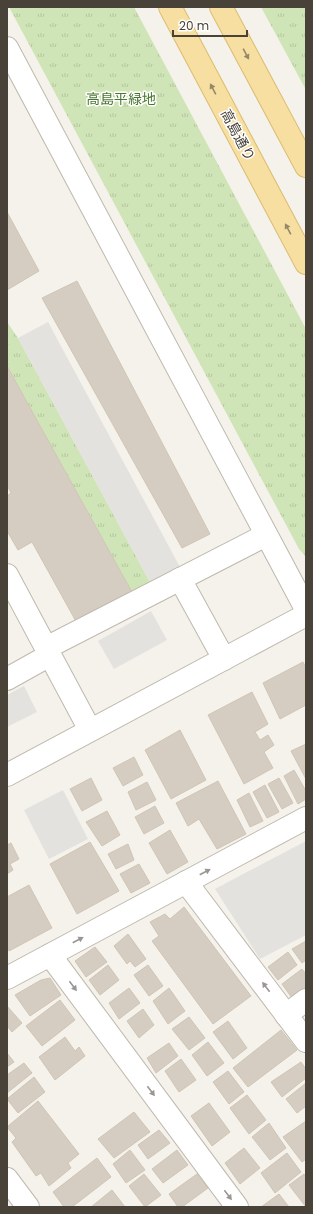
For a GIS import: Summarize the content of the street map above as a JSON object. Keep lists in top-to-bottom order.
{
  "streets": {
    "main road": ["高島通り"]
  },
  "parks": ["高島平緑地"],
  "scale_bar": "20 m"
}
